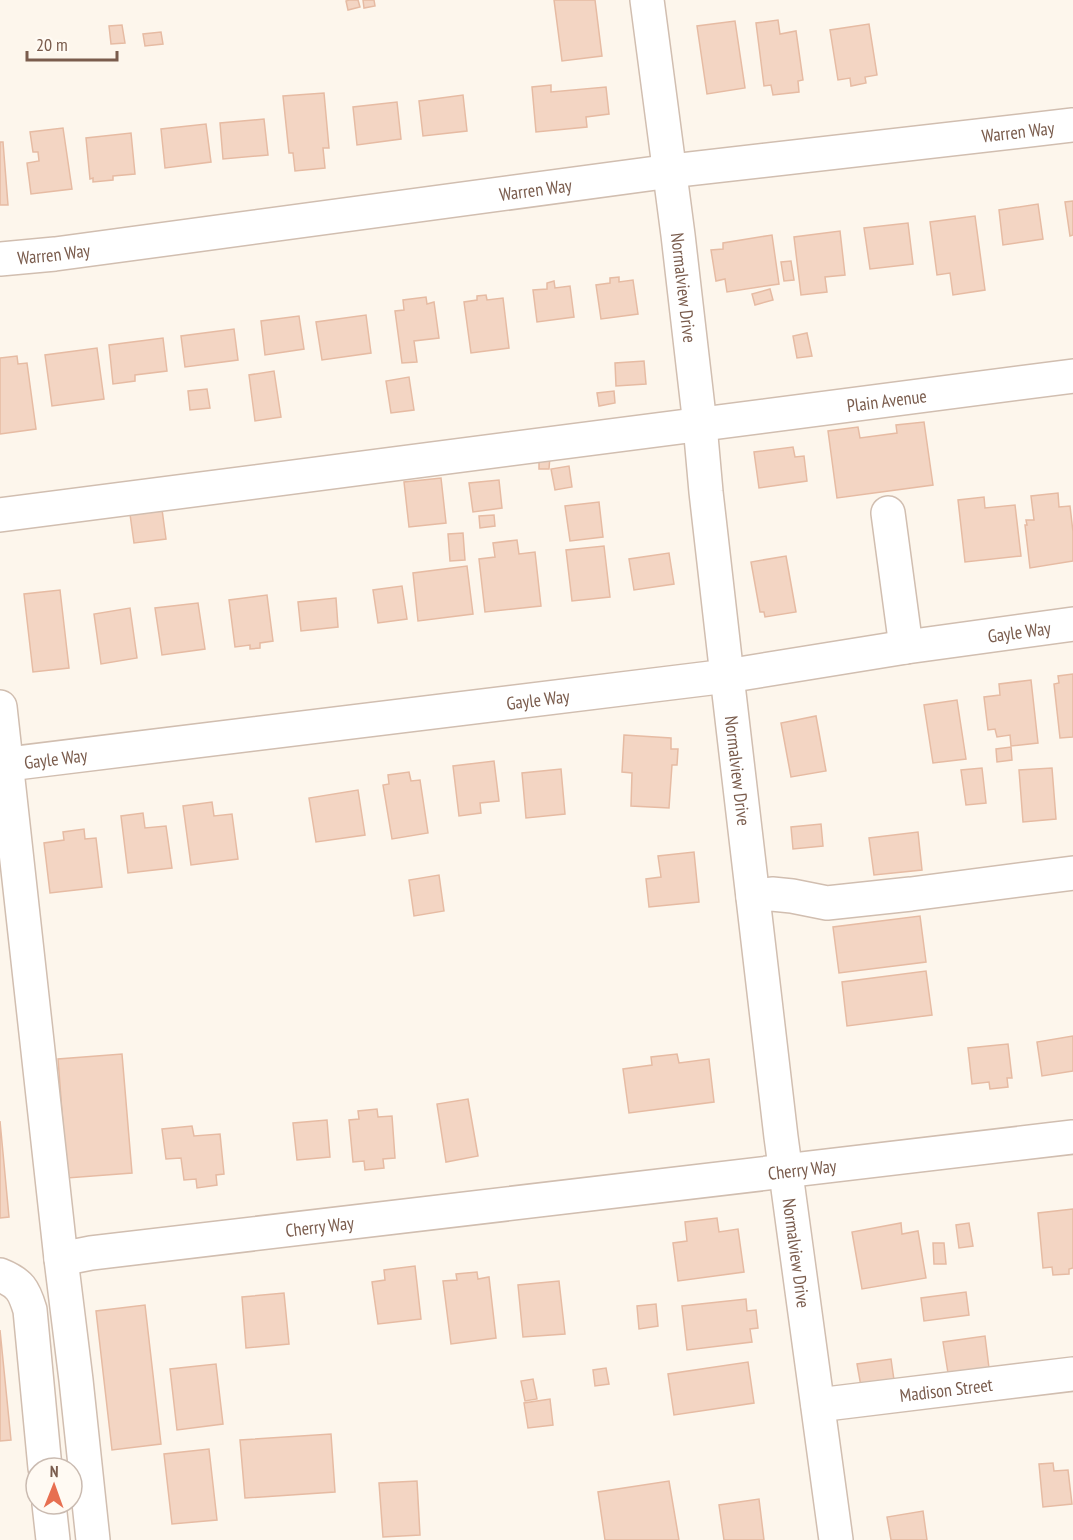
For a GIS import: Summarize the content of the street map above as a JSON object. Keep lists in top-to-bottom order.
{
  "streets": {
    "street": [
      "Warren Way",
      "Normalview Drive",
      "Plain Avenue",
      "Gayle Way",
      "Cherry Way",
      "Madison Street"
    ]
  },
  "crossings": [
    ["Warren Way", "Normalview Drive"],
    ["Normalview Drive", "Plain Avenue"],
    ["Normalview Drive", "Gayle Way"],
    ["Normalview Drive", "Cherry Way"],
    ["Normalview Drive", "Madison Street"]
  ],
  "scale_bar": "20 m",
  "north": "top"
}
